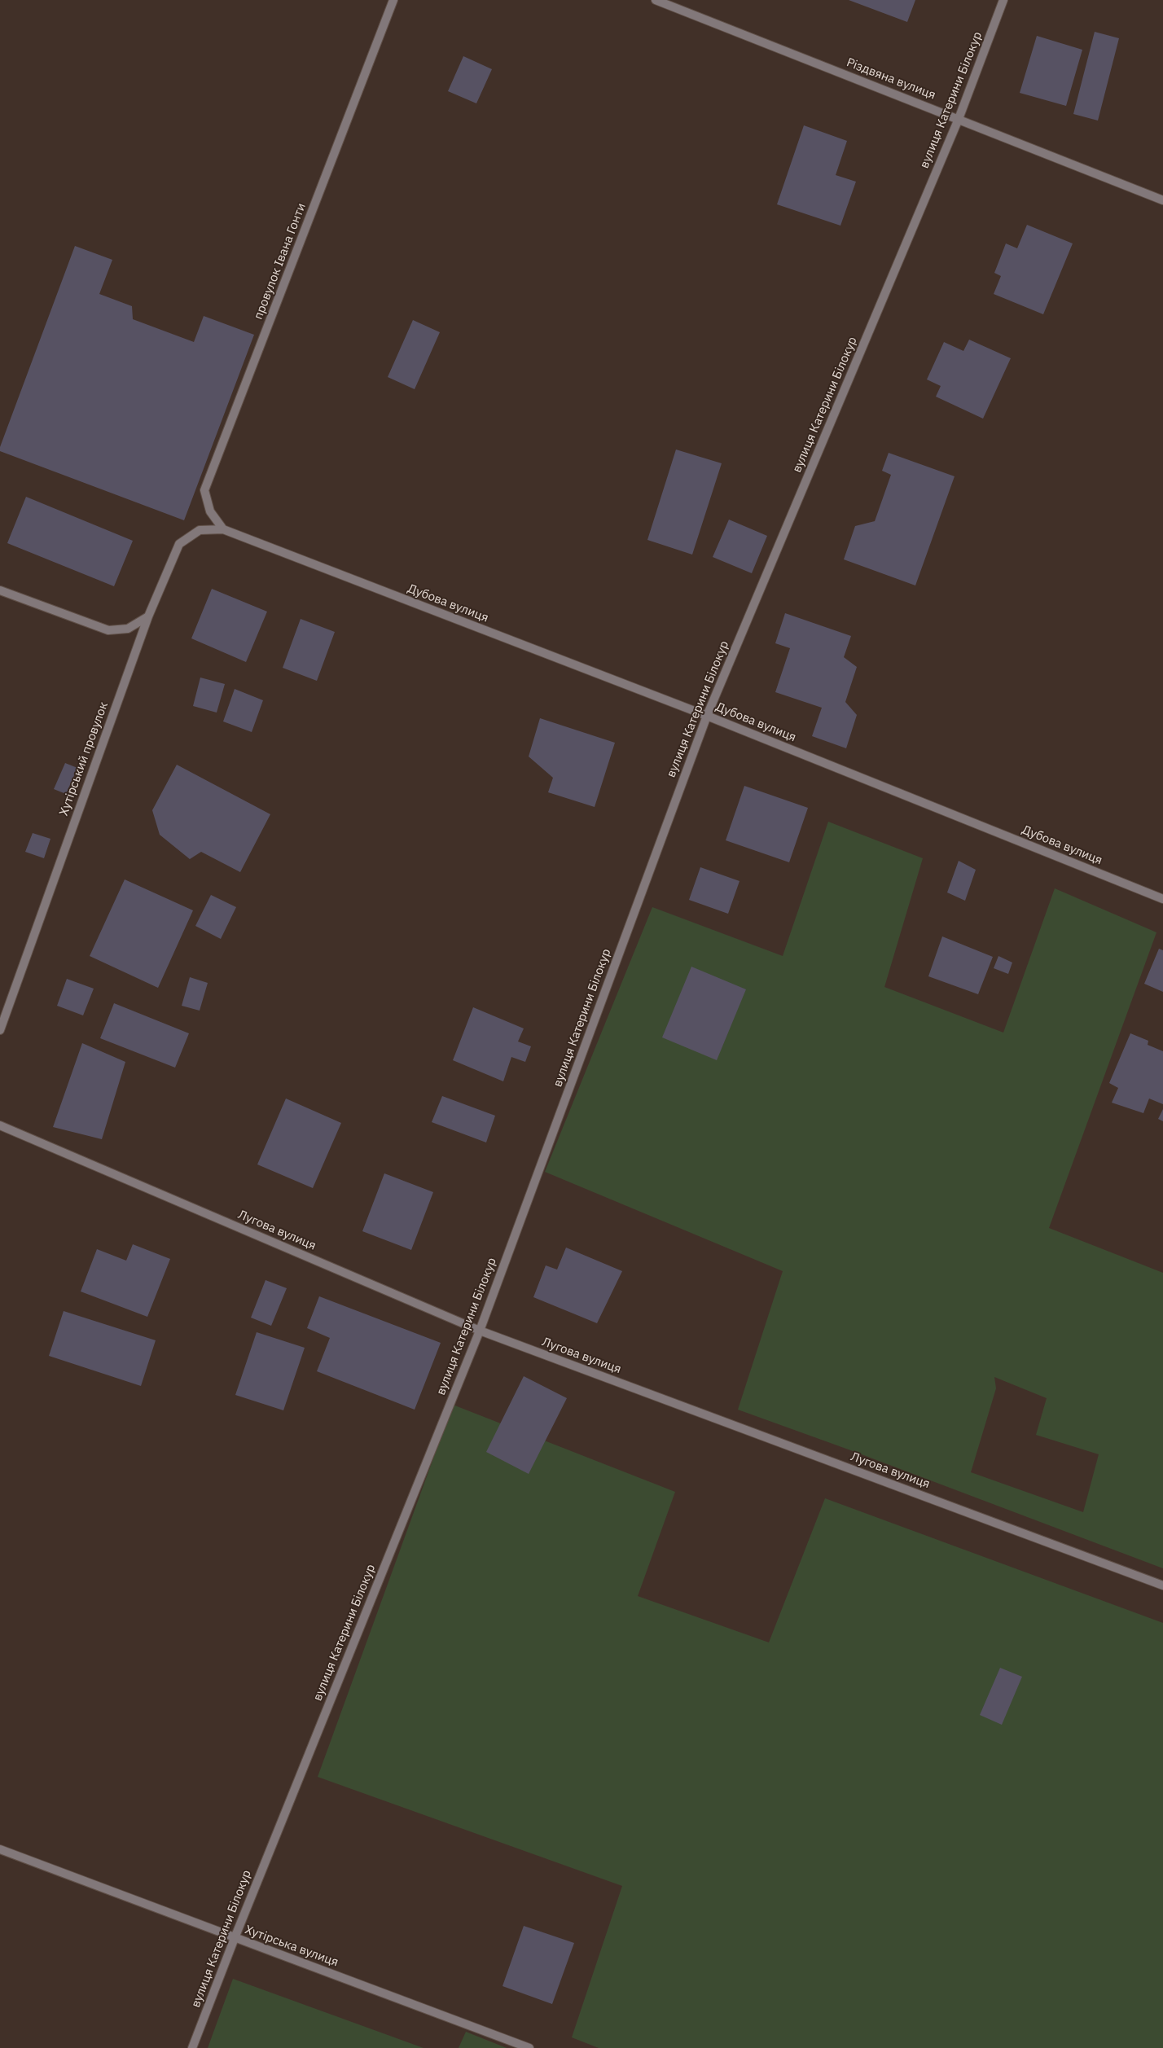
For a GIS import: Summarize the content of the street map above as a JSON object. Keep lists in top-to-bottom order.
{
  "streets": {
    "street": [
      "Різдвяна вулиця",
      "вулиця Катерини Білокур",
      "провулок Івана Гонти",
      "Дубова вулиця",
      "Хутірський провулок",
      "Лугова вулиця",
      "Хутірська вулиця"
    ]
  },
  "crossings": [
    ["Різдвяна вулиця", "вулиця Катерини Білокур"],
    ["вулиця Катерини Білокур", "Дубова вулиця"],
    ["вулиця Катерини Білокур", "Лугова вулиця"],
    ["вулиця Катерини Білокур", "Хутірська вулиця"],
    ["провулок Івана Гонти", "Дубова вулиця"],
    ["провулок Івана Гонти", "Хутірський провулок"],
    ["Дубова вулиця", "Хутірський провулок"]
  ]
}
